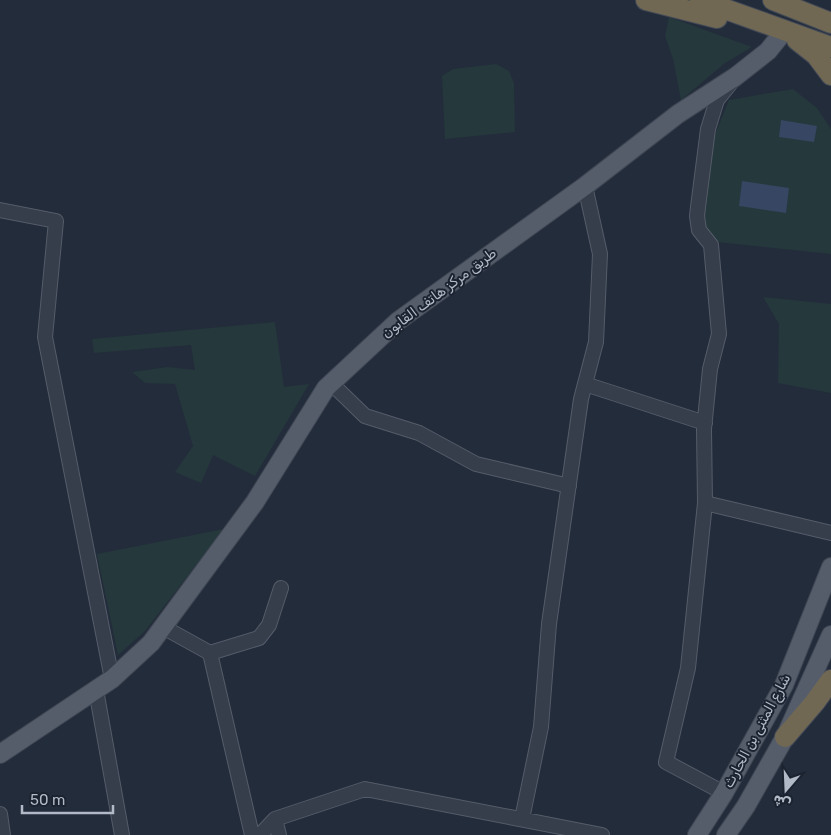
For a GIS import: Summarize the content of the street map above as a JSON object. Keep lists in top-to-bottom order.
{
  "streets": {
    "main road": ["طريق مركز هاتف القابون", "شارع المثنى بن الحارث"]
  },
  "scale_bar": "50 m",
  "north": "bottom"
}
